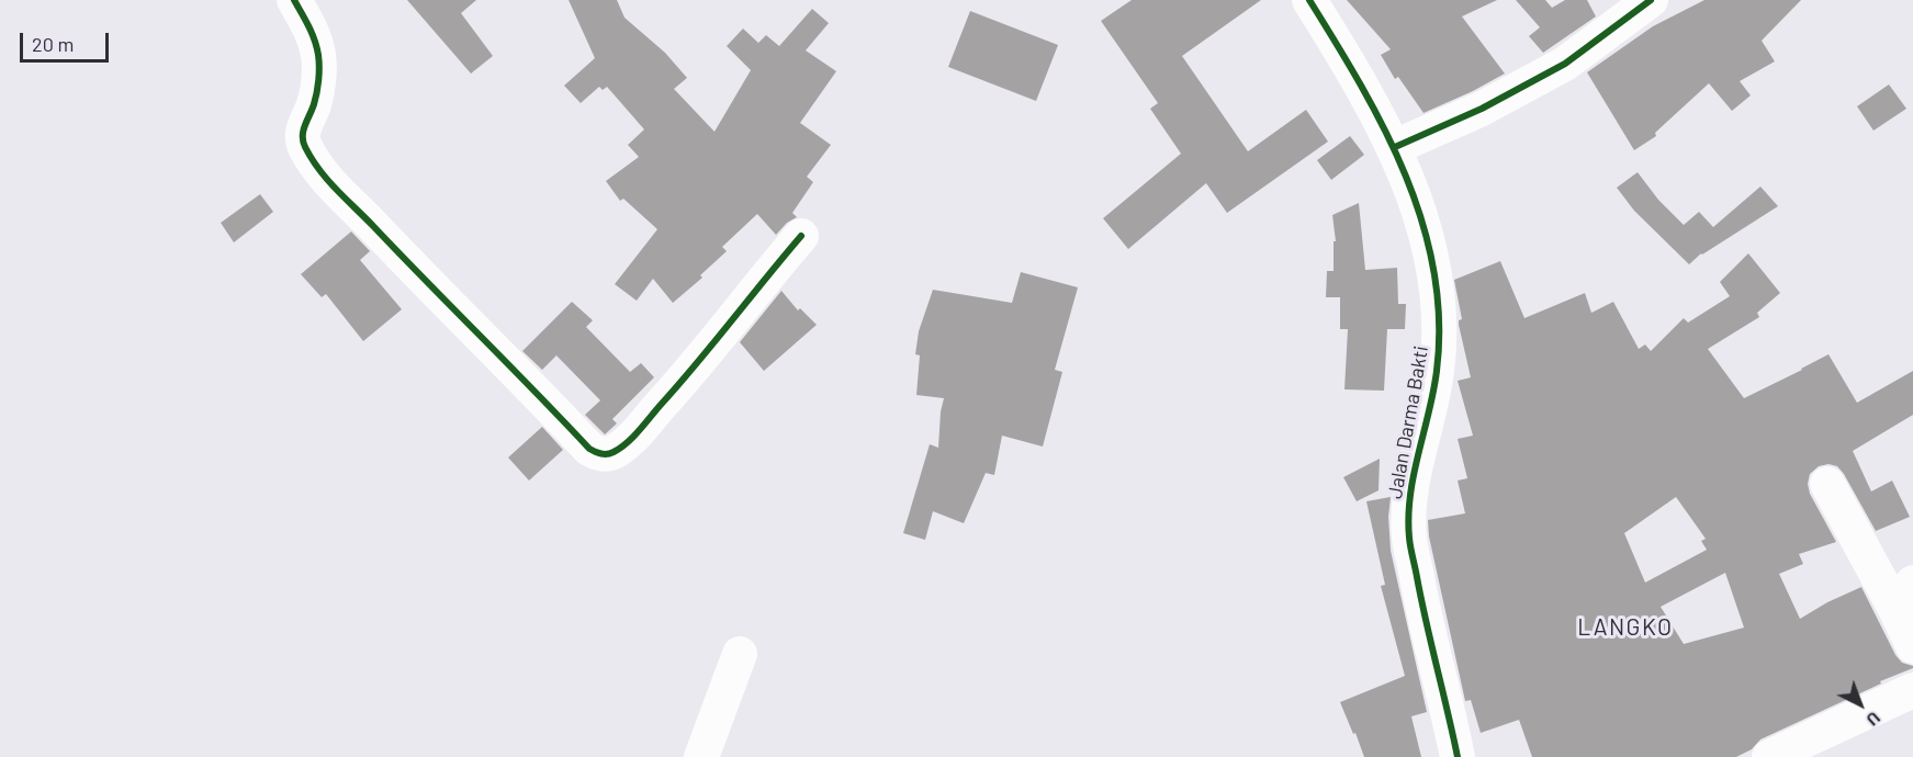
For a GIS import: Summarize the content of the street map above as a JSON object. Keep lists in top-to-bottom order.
{
  "streets": {
    "street": ["Jalan Darma Bakti"]
  },
  "districts": ["LANGKO"],
  "scale_bar": "20 m",
  "north": "bottom right"
}
